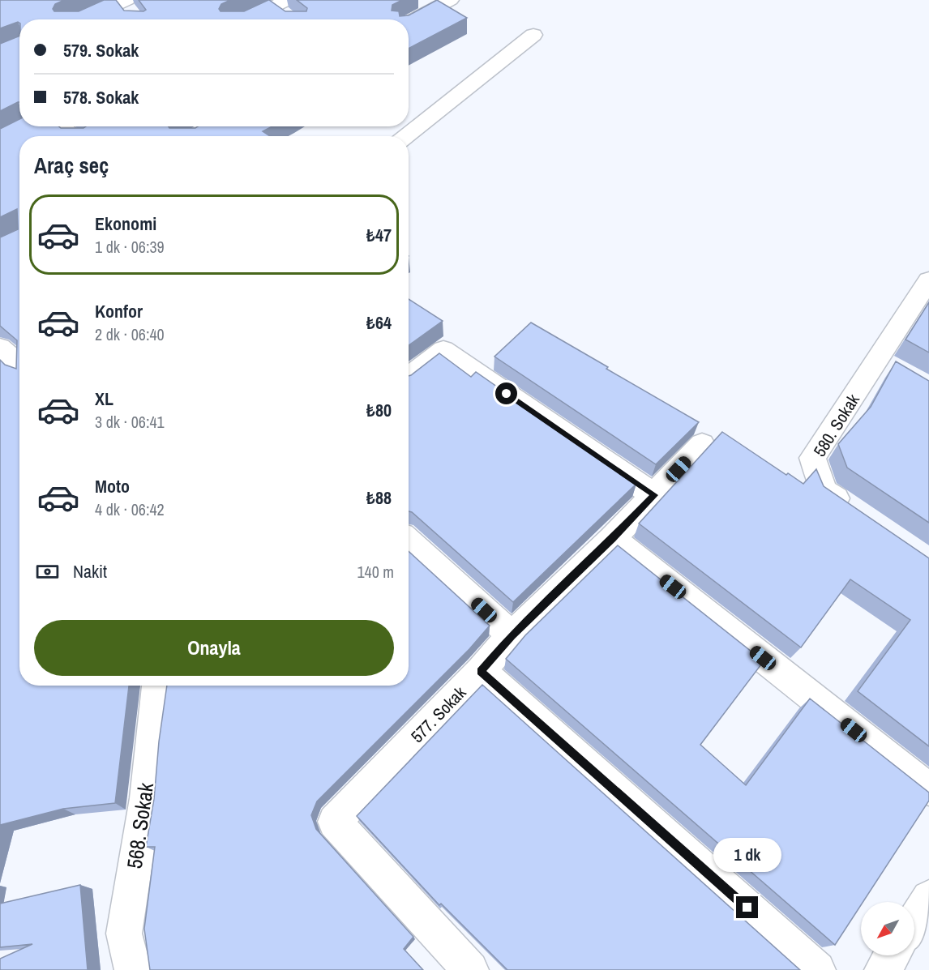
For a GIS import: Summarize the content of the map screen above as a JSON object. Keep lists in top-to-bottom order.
{
  "streets": {
    "street": ["580. Sokak", "577. Sokak", "568. Sokak"]
  },
  "north": "bottom left",
  "page": {
    "banner": ["579. Sokak", "578. Sokak"],
    "heading": "Araç seç",
    "list": [
      {
        "name": "Ekonomi",
        "note": "1 dk · 06:39",
        "value": "₺47"
      },
      {
        "name": "Konfor",
        "note": "2 dk · 06:40",
        "value": "₺64"
      },
      {
        "name": "XL",
        "note": "3 dk · 06:41",
        "value": "₺80"
      },
      {
        "name": "Moto",
        "note": "4 dk · 06:42",
        "value": "₺88"
      }
    ],
    "pay": ["Nakit", "140 m"],
    "buttons": "Onayla",
    "bubble": "1 dk"
  }
}
